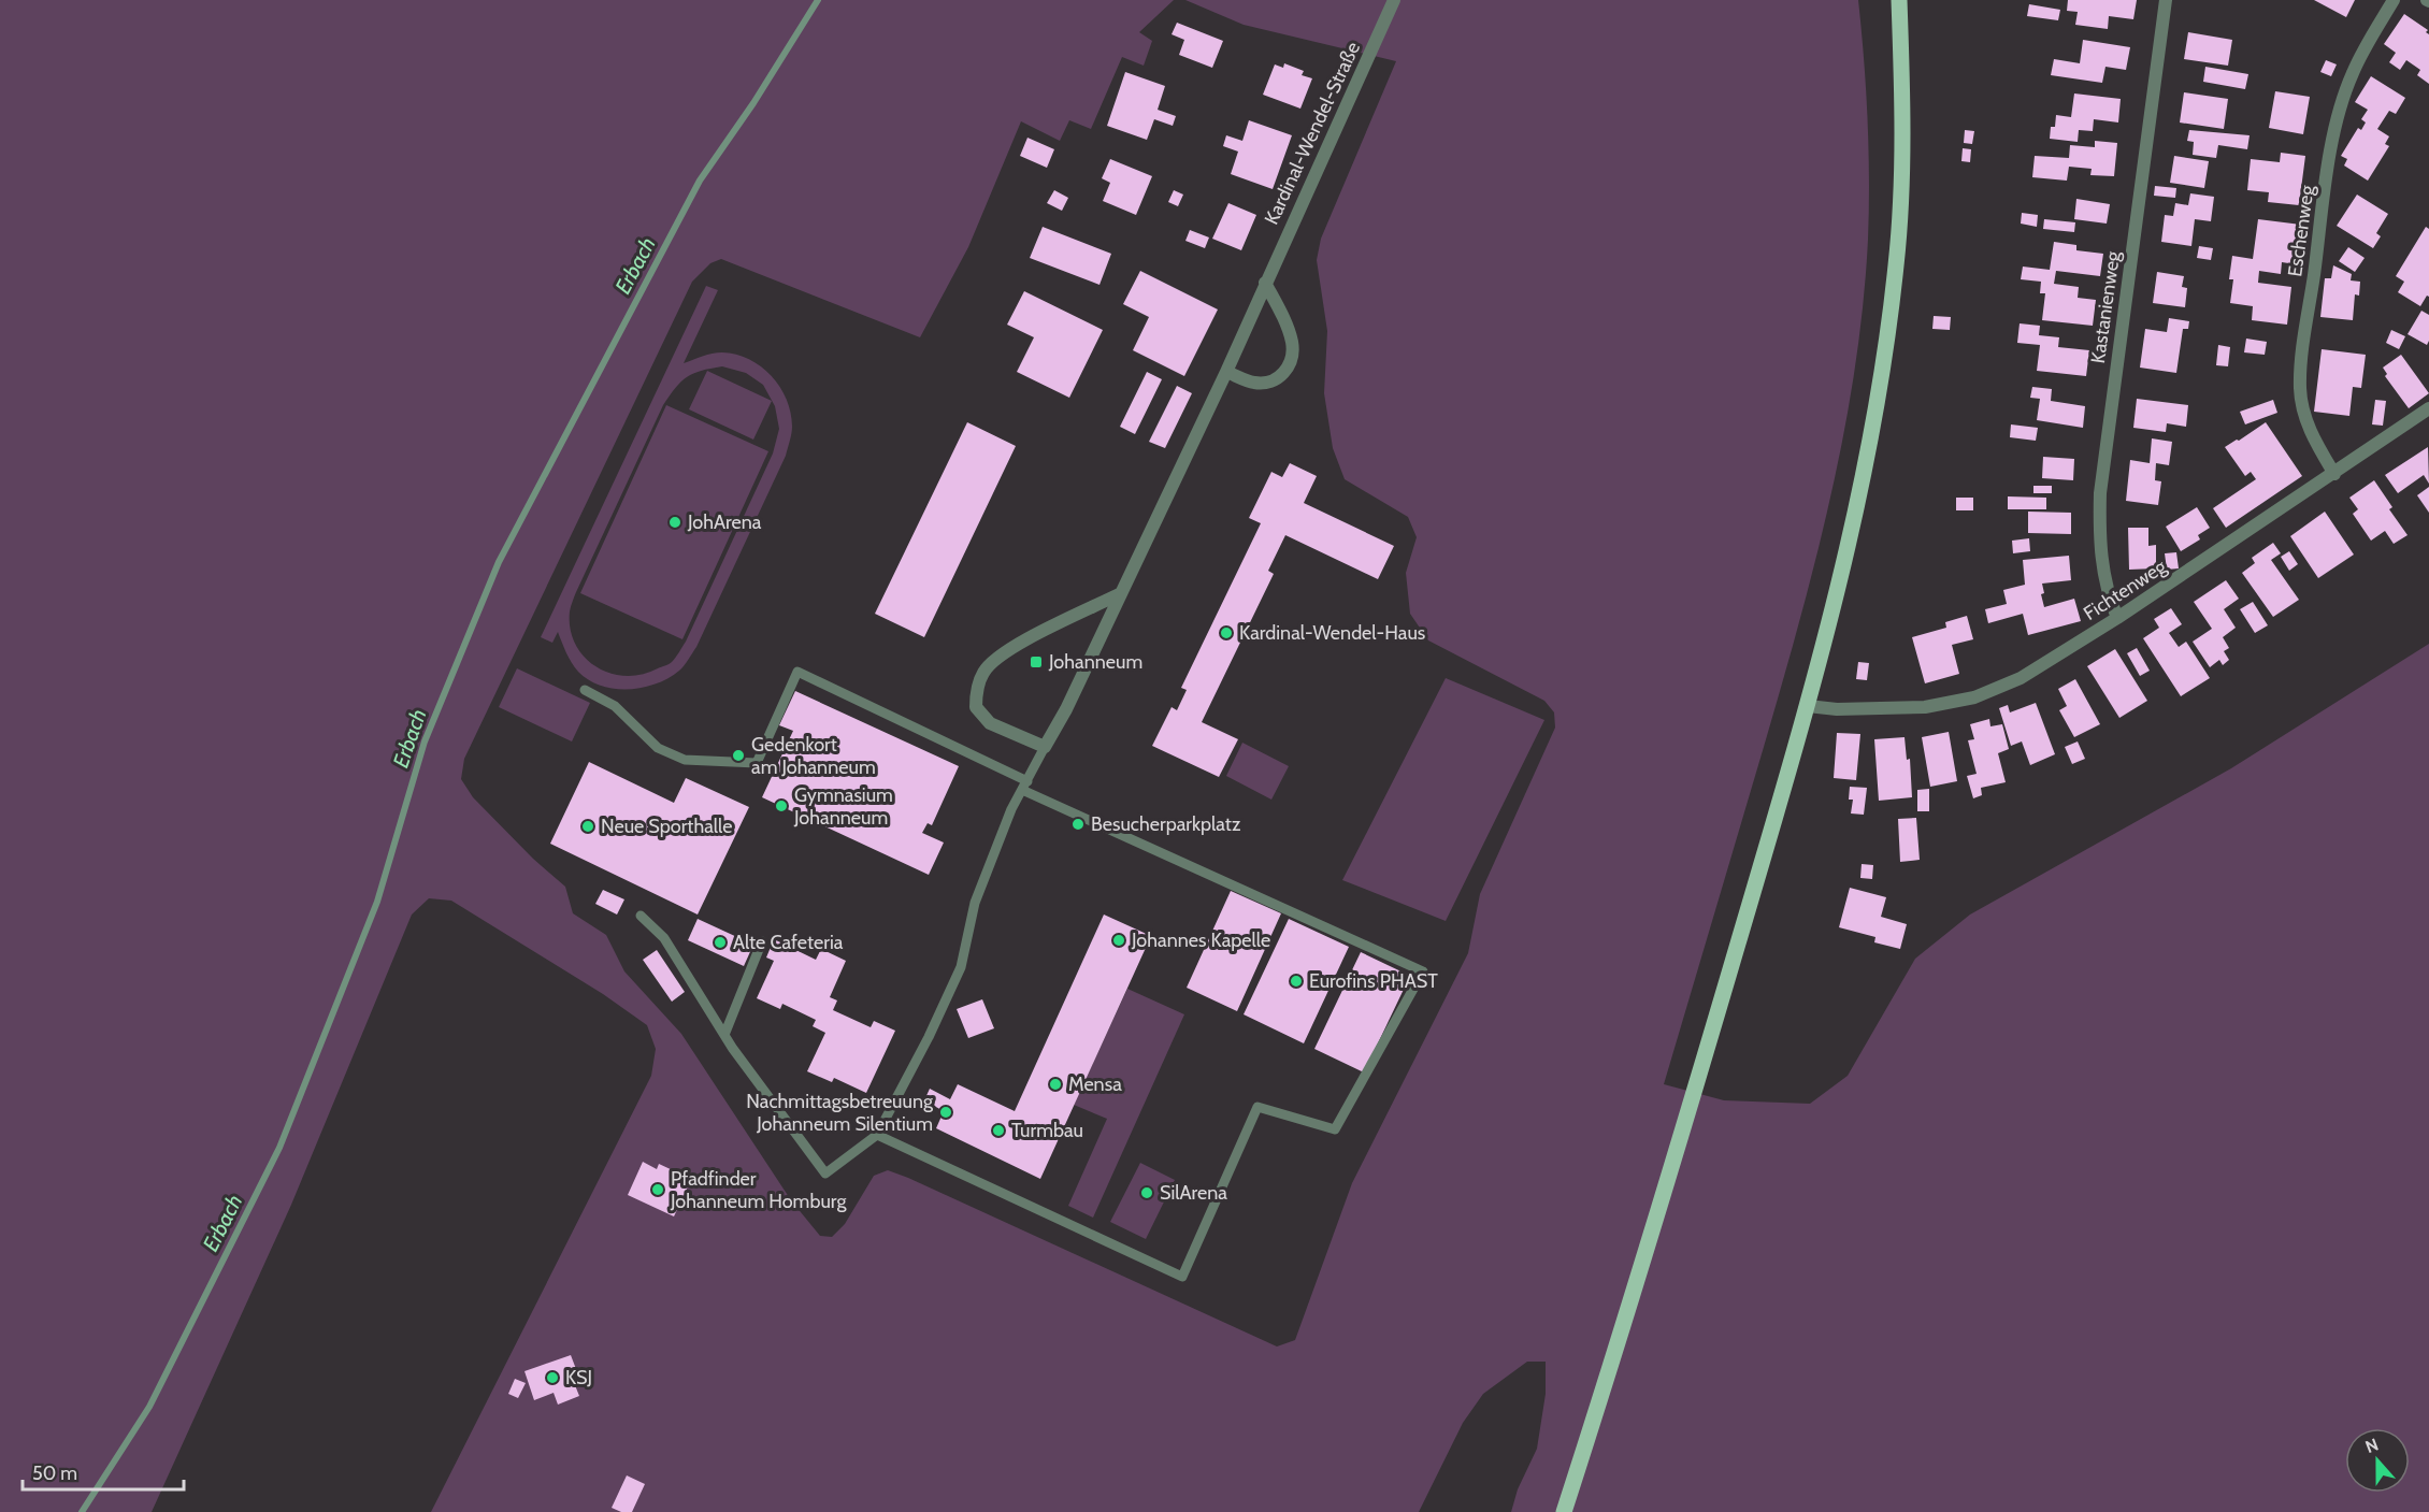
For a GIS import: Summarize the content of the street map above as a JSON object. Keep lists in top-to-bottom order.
{
  "streets": {
    "street": [
      "Kardinal-Wendel-Straße",
      "Eschenweg",
      "Kastanienweg",
      "Fichtenweg"
    ]
  },
  "crossings": [
    ["Eschenweg", "Fichtenweg"],
    ["Kastanienweg", "Fichtenweg"]
  ],
  "water": ["Erbach"],
  "places": {
    "other": [
      "JohArena",
      "Kardinal-Wendel-Haus",
      "Gedenkort am Johanneum",
      "Gymnasium Johanneum",
      "Besucherparkplatz",
      "Neue Sporthalle",
      "Johannes Kapelle",
      "Alte Cafeteria",
      "Eurofins PHAST",
      "Mensa",
      "Nachmittagsbetreuung Johanneum Silentium",
      "Turmbau",
      "Pfadfinder Johanneum Homburg",
      "SilArena",
      "KSJ"
    ],
    "transit": ["Johanneum"]
  },
  "scale_bar": "50 m",
  "north": "top"
}
